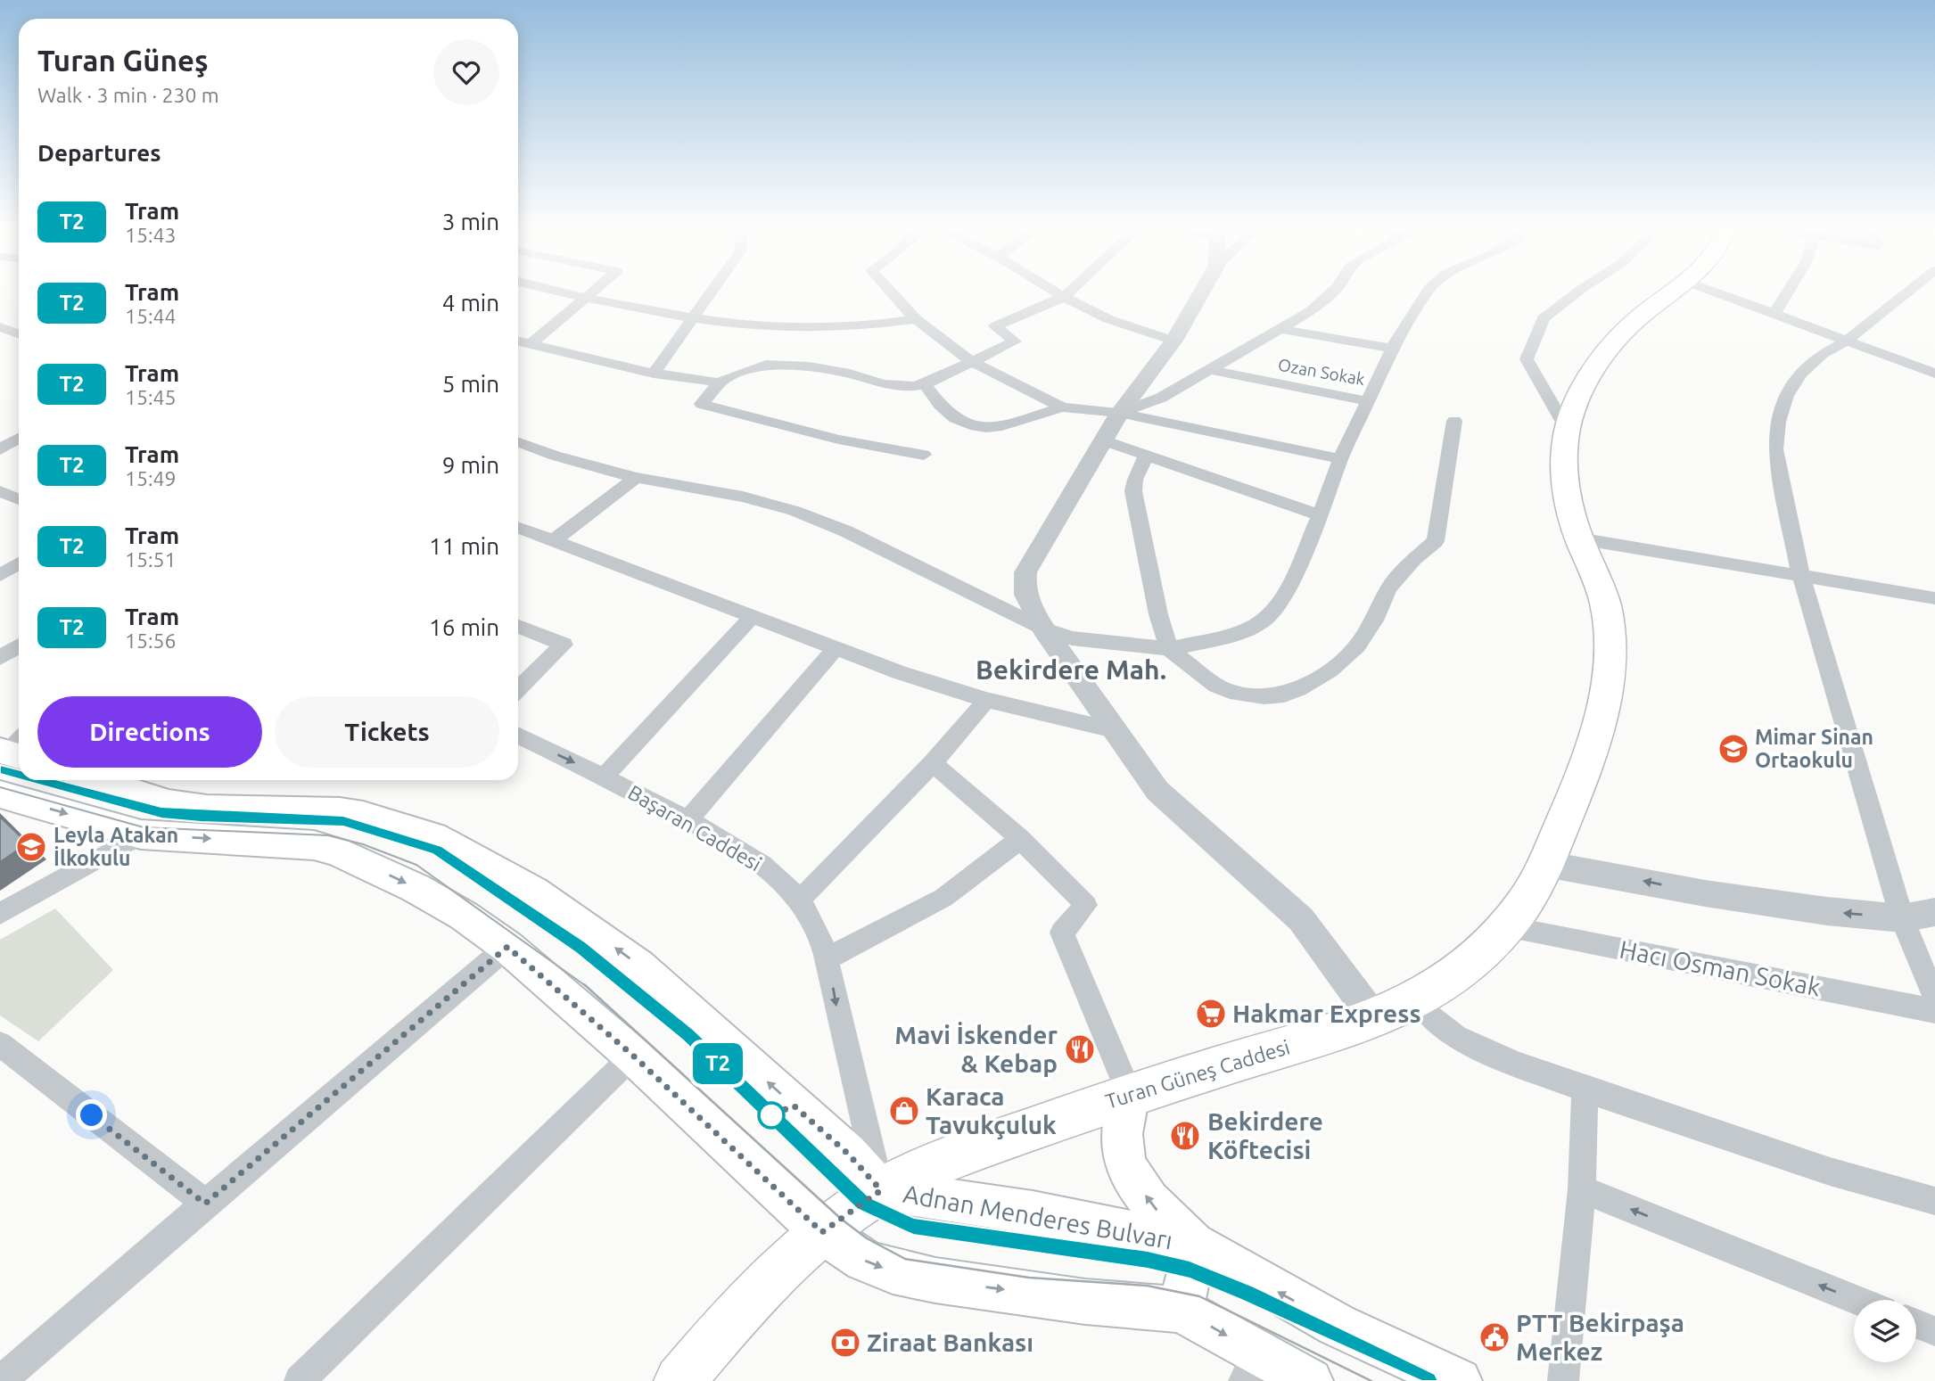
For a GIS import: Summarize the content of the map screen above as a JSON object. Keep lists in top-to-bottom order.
{
  "streets": {
    "main road": ["Turan Güneş Caddesi", "Adnan Menderes Bulvarı"],
    "street": ["Ozan Sokak", "Başaran Caddesi", "Hacı Osman Sokak"]
  },
  "crossings": [
    ["Başaran Caddesi", "Turan Güneş Caddesi"],
    ["Başaran Caddesi", "Adnan Menderes Bulvarı"],
    ["Hacı Osman Sokak", "Turan Güneş Caddesi"],
    ["Turan Güneş Caddesi", "Adnan Menderes Bulvarı"]
  ],
  "one_way": ["Başaran Caddesi"],
  "districts": ["Bekirdere Mah."],
  "places": {
    "school or university": ["Mimar Sinan Ortaokulu", "Leyla Atakan İlkokulu"],
    "supermarket": ["Hakmar Express"],
    "restaurant": ["Mavi İskender & Kebap", "Bekirdere Köftecisi"],
    "shop": ["Karaca Tavukçuluk"],
    "public building": ["PTT Bekirpaşa Merkez"],
    "bank": ["Ziraat Bankası"]
  },
  "lines": ["tram line T2"],
  "page": {
    "on_map": "T2",
    "heading": [
      ["Turan Güneş", "Walk · 3 min · 230 m"],
      "Departures"
    ],
    "list": [
      {
        "mark": "T2",
        "name": "Tram",
        "note": "15:43",
        "value": "3 min"
      },
      {
        "mark": "T2",
        "name": "Tram",
        "note": "15:44",
        "value": "4 min"
      },
      {
        "mark": "T2",
        "name": "Tram",
        "note": "15:45",
        "value": "5 min"
      },
      {
        "mark": "T2",
        "name": "Tram",
        "note": "15:49",
        "value": "9 min"
      },
      {
        "mark": "T2",
        "name": "Tram",
        "note": "15:51",
        "value": "11 min"
      },
      {
        "mark": "T2",
        "name": "Tram",
        "note": "15:56",
        "value": "16 min"
      }
    ],
    "buttons": ["Directions", "Tickets"]
  }
}
